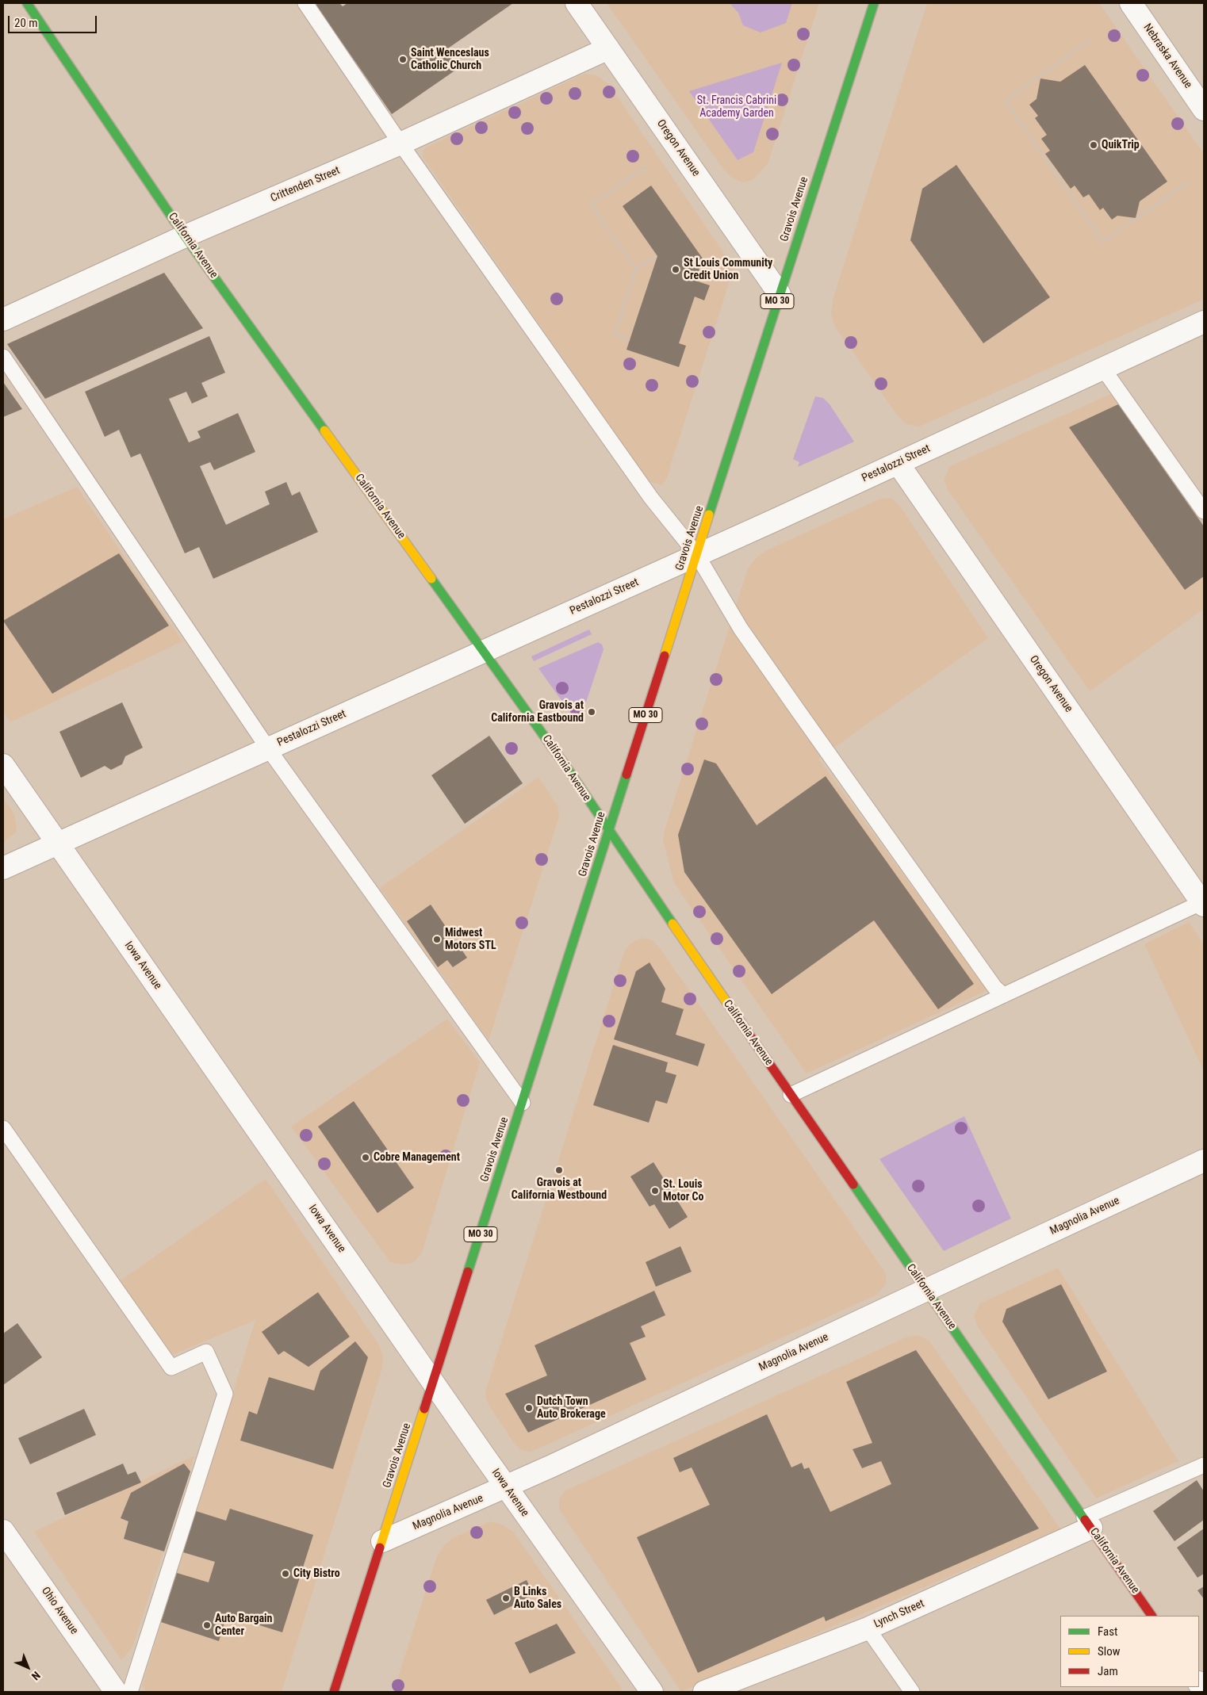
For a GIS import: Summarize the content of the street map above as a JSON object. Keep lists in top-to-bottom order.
{
  "streets": {
    "street": [
      "Nebraska Avenue",
      "Oregon Avenue",
      "Crittenden Street",
      "Gravois Avenue",
      "California Avenue",
      "MO 30",
      "Pestalozzi Street",
      "Iowa Avenue",
      "Magnolia Avenue",
      "Ohio Avenue",
      "Lynch Street"
    ]
  },
  "crossings": [
    ["Oregon Avenue", "Crittenden Street"],
    ["Oregon Avenue", "Gravois Avenue"],
    ["Oregon Avenue", "Pestalozzi Street"],
    ["Crittenden Street", "California Avenue"],
    ["Gravois Avenue", "California Avenue"],
    ["Gravois Avenue", "Pestalozzi Street"],
    ["Gravois Avenue", "Iowa Avenue"],
    ["Gravois Avenue", "Magnolia Avenue"],
    ["California Avenue", "Pestalozzi Street"],
    ["California Avenue", "Magnolia Avenue"],
    ["California Avenue", "Lynch Street"],
    ["Pestalozzi Street", "Iowa Avenue"],
    ["Iowa Avenue", "Magnolia Avenue"]
  ],
  "parks": ["St. Francis Cabrini Academy Garden"],
  "places": [
    "Saint Wenceslaus Catholic Church",
    "QuikTrip",
    "St Louis Community Credit Union",
    "Gravois at California Eastbound",
    "Midwest Motors STL",
    "Cobre Management",
    "Gravois at California Westbound",
    "St. Louis Motor Co",
    "Dutch Town Auto Brokerage",
    "City Bistro",
    "B Links Auto Sales",
    "Auto Bargain Center"
  ],
  "legend": ["Fast", "Slow", "Jam"],
  "scale_bar": "20 m",
  "north": "bottom right"
}
